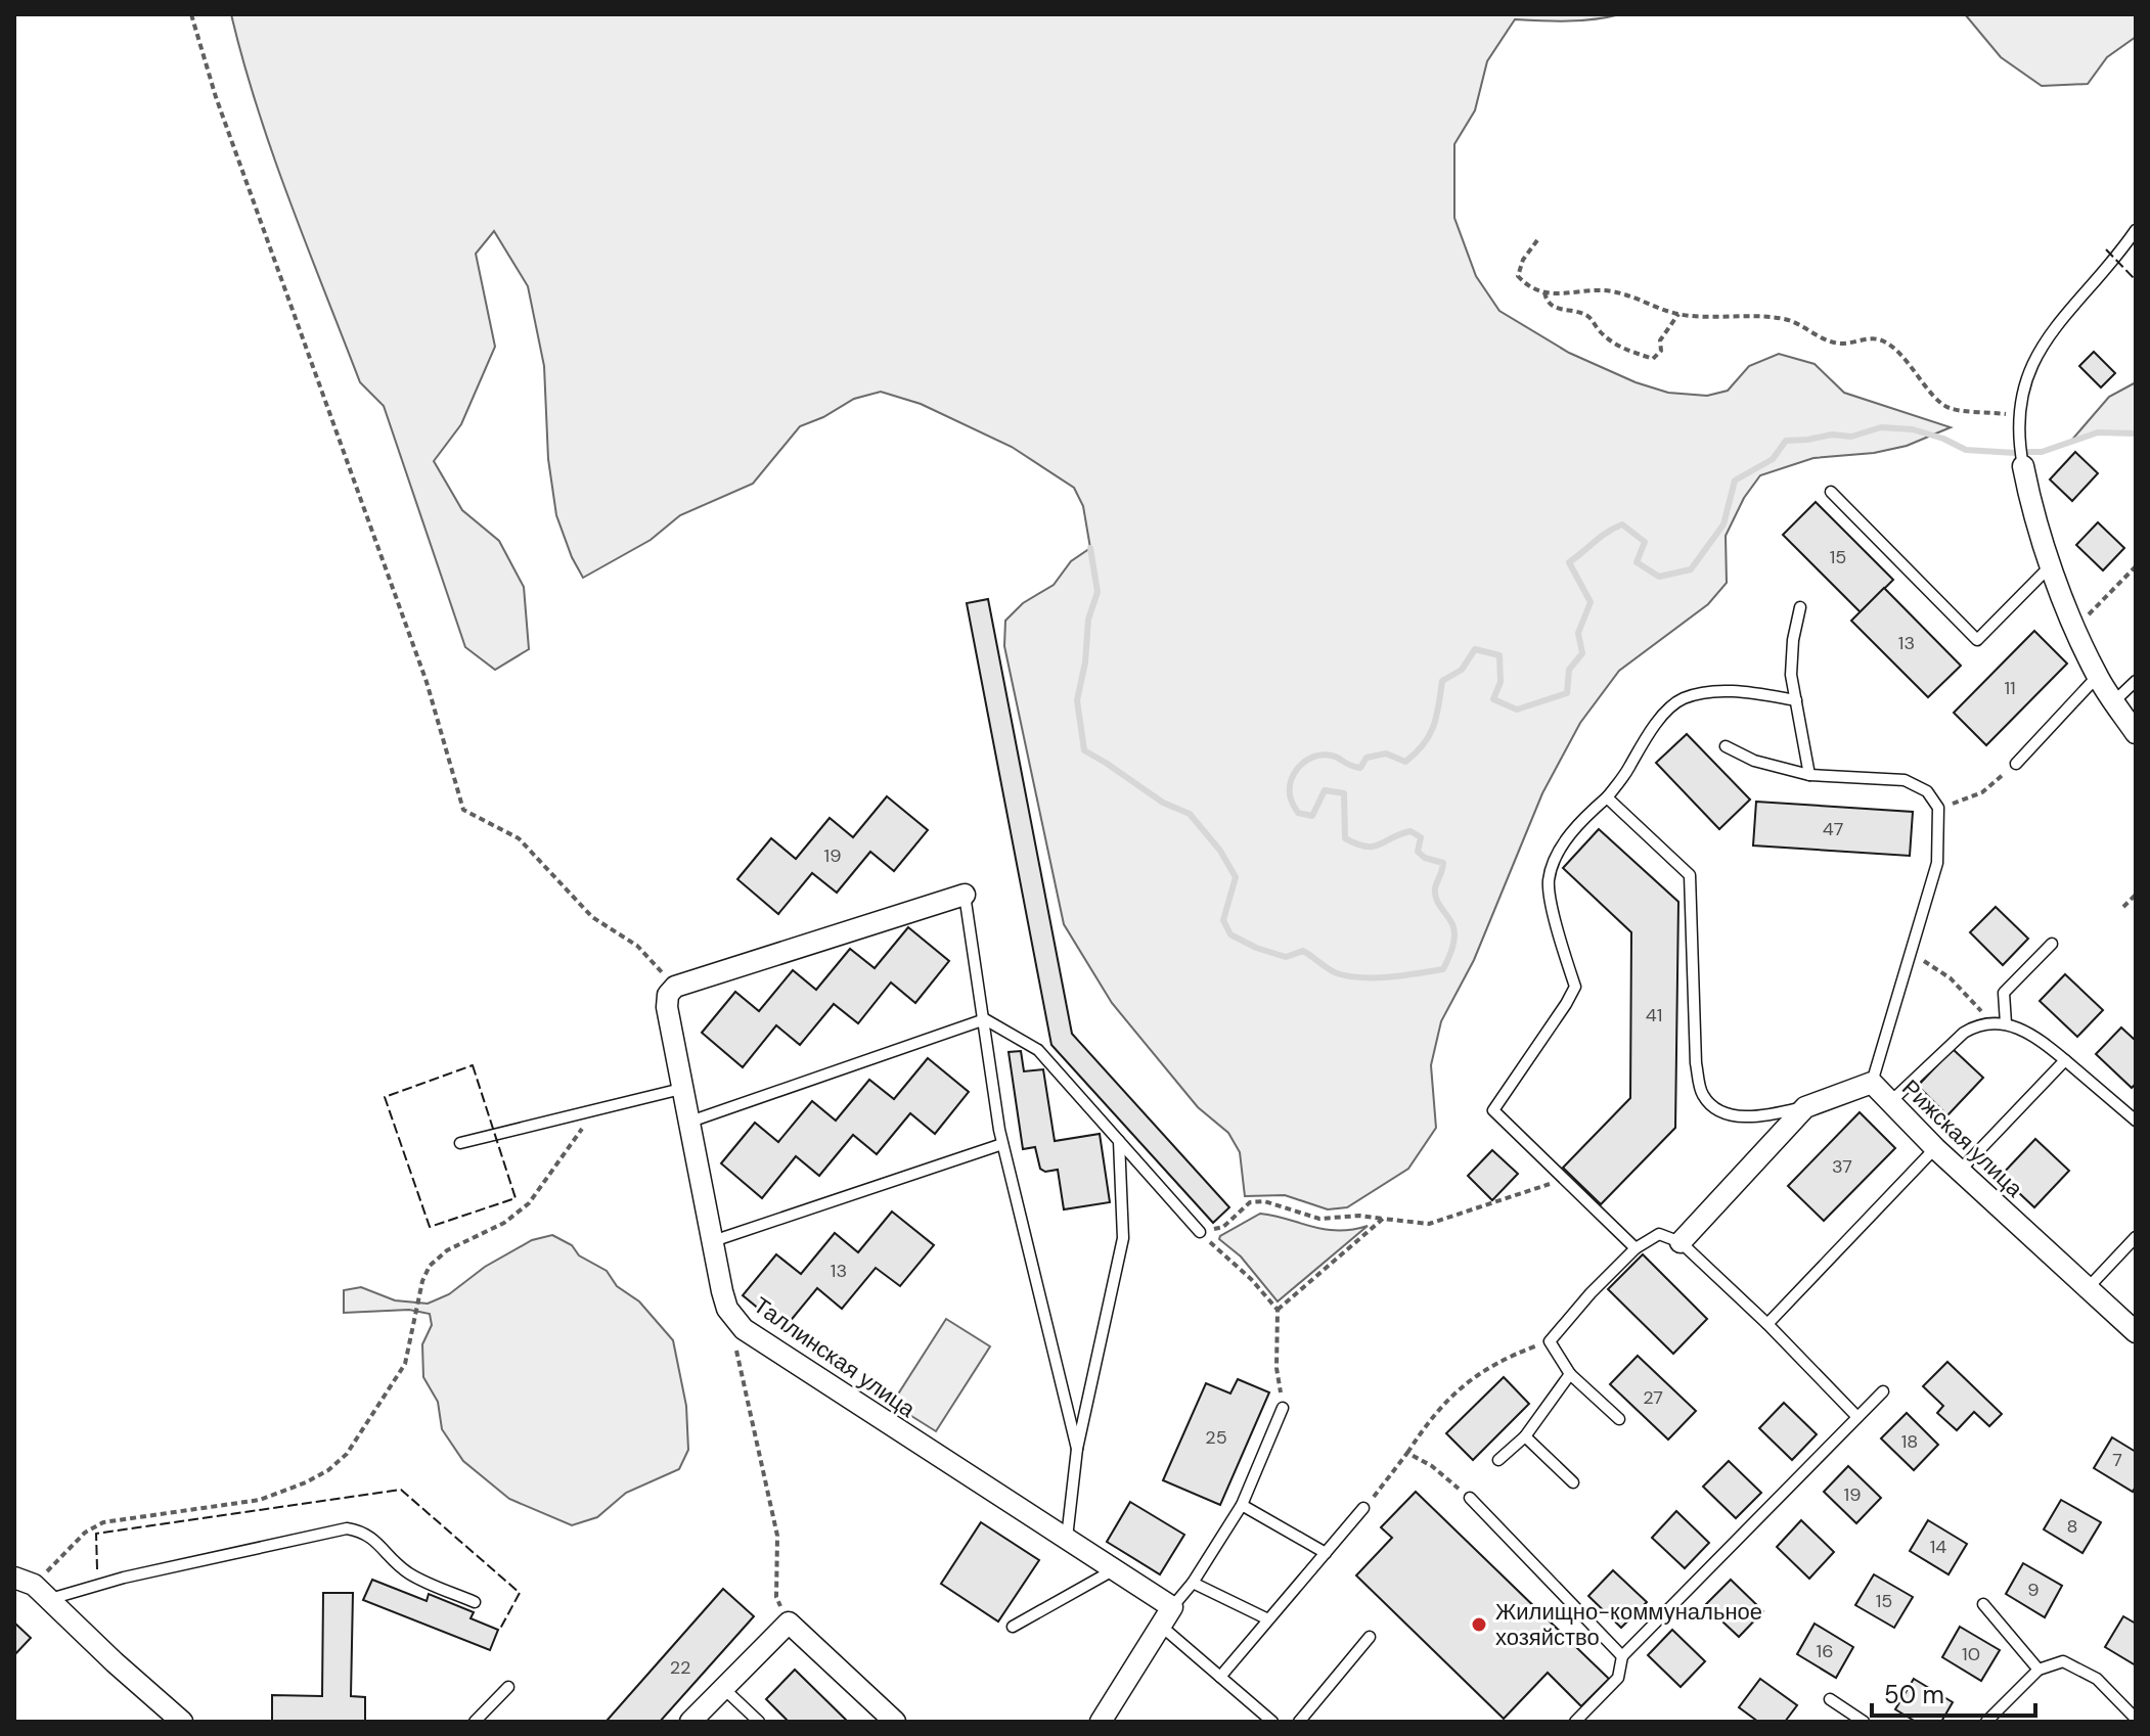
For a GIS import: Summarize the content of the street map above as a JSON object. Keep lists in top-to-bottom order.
{
  "streets": {
    "street": ["Рижская улица", "Таллинская улица"]
  },
  "places": ["Жилищно-коммунальное хозяйство"],
  "house_numbers": [
    "15",
    "13",
    "11",
    "47",
    "19",
    "41",
    "37",
    "13",
    "27",
    "25",
    "18",
    "7",
    "19",
    "8",
    "14",
    "9",
    "15",
    "16",
    "10",
    "22"
  ],
  "scale_bar": "50 m"
}
